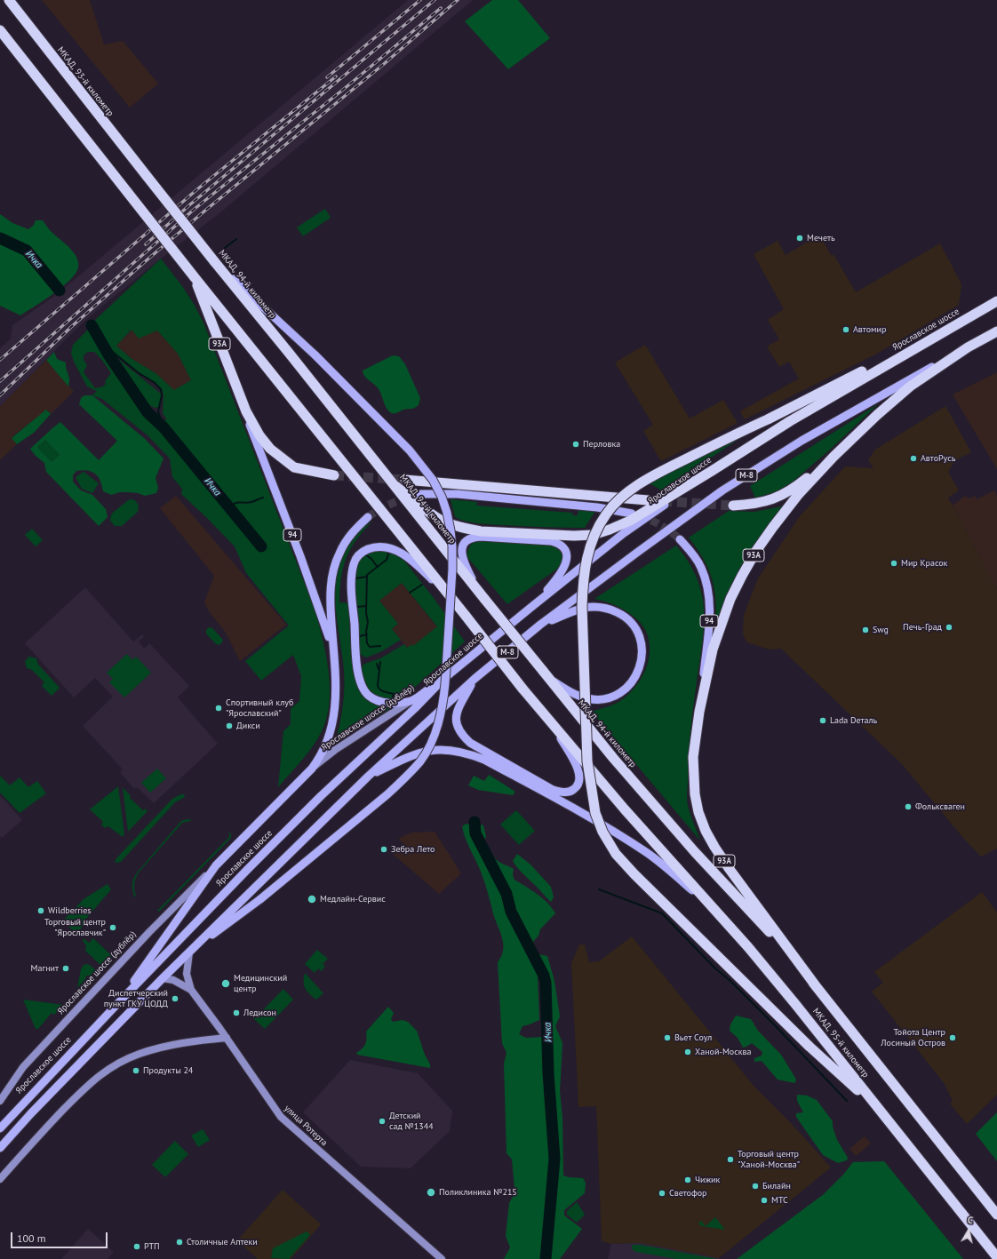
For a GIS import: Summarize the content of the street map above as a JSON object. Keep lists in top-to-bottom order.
{
  "streets": {
    "highway": [
      "МКАД, 93-й километр",
      "МКАД, 94-й километр",
      "Ярославское шоссе",
      "93A",
      "М-8",
      "МКАД, 95-й километр"
    ],
    "main road": ["94", "Ярославское шоссе (дублёр)"],
    "street": ["улица Ротерта"]
  },
  "crossings": [
    ["МКАД, 93-й километр", "МКАД, 94-й километр"],
    ["МКАД, 94-й километр", "МКАД, 95-й километр"],
    ["Ярославское шоссе", "Ярославское шоссе (дублёр)"],
    ["93A", "М-8"],
    ["93A", "94"],
    ["93A", "МКАД, 95-й километр"],
    ["94", "Ярославское шоссе (дублёр)"]
  ],
  "water": ["Ичка"],
  "places": [
    "Мечеть",
    "Автомир",
    "Перловка",
    "АвтоРусь",
    "Мир Красок",
    "Печь-Град",
    "Swg",
    "Спортивный клуб \"Ярославский\"",
    "Lada Dеталь",
    "Дикси",
    "Фольксваген",
    "Зебра Лето",
    "Медлайн-Сервис",
    "Wildberries",
    "Торговый центр \"Ярославчик\"",
    "Магнит",
    "Медицинский центр",
    "Диспетчерский пункт ГКУ ЦОДД",
    "Ледисон",
    "Вьет Соул",
    "Тойота Центр Лосиный Остров",
    "Ханой-Москва",
    "Продукты 24",
    "Детский сад №1344",
    "Торговый центр \"Ханой-Москва\"",
    "Чижик",
    "Билайн",
    "Поликлиника №215",
    "Светофор",
    "МТС",
    "Столичные Аптеки",
    "РТП"
  ],
  "scale_bar": "100 m",
  "north": "top"
}
